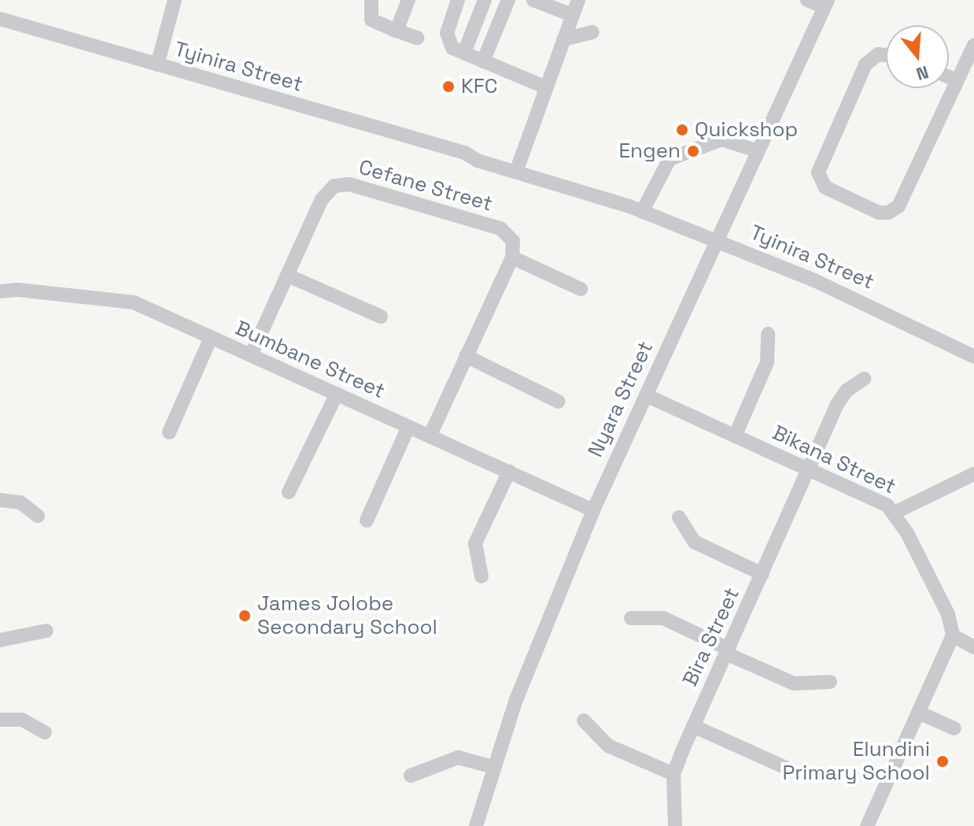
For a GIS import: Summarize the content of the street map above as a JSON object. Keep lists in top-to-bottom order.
{
  "streets": {
    "street": [
      "Tyinira Street",
      "Cefane Street",
      "Bumbane Street",
      "Nyara Street",
      "Bikana Street",
      "Bira Street"
    ]
  },
  "crossings": [
    ["Tyinira Street", "Nyara Street"],
    ["Cefane Street", "Bumbane Street"],
    ["Bumbane Street", "Nyara Street"],
    ["Nyara Street", "Bikana Street"],
    ["Bikana Street", "Bira Street"]
  ],
  "places": [
    "KFC",
    "Quickshop",
    "Engen",
    "James Jolobe Secondary School",
    "Elundini Primary School"
  ],
  "north": "bottom"
}
